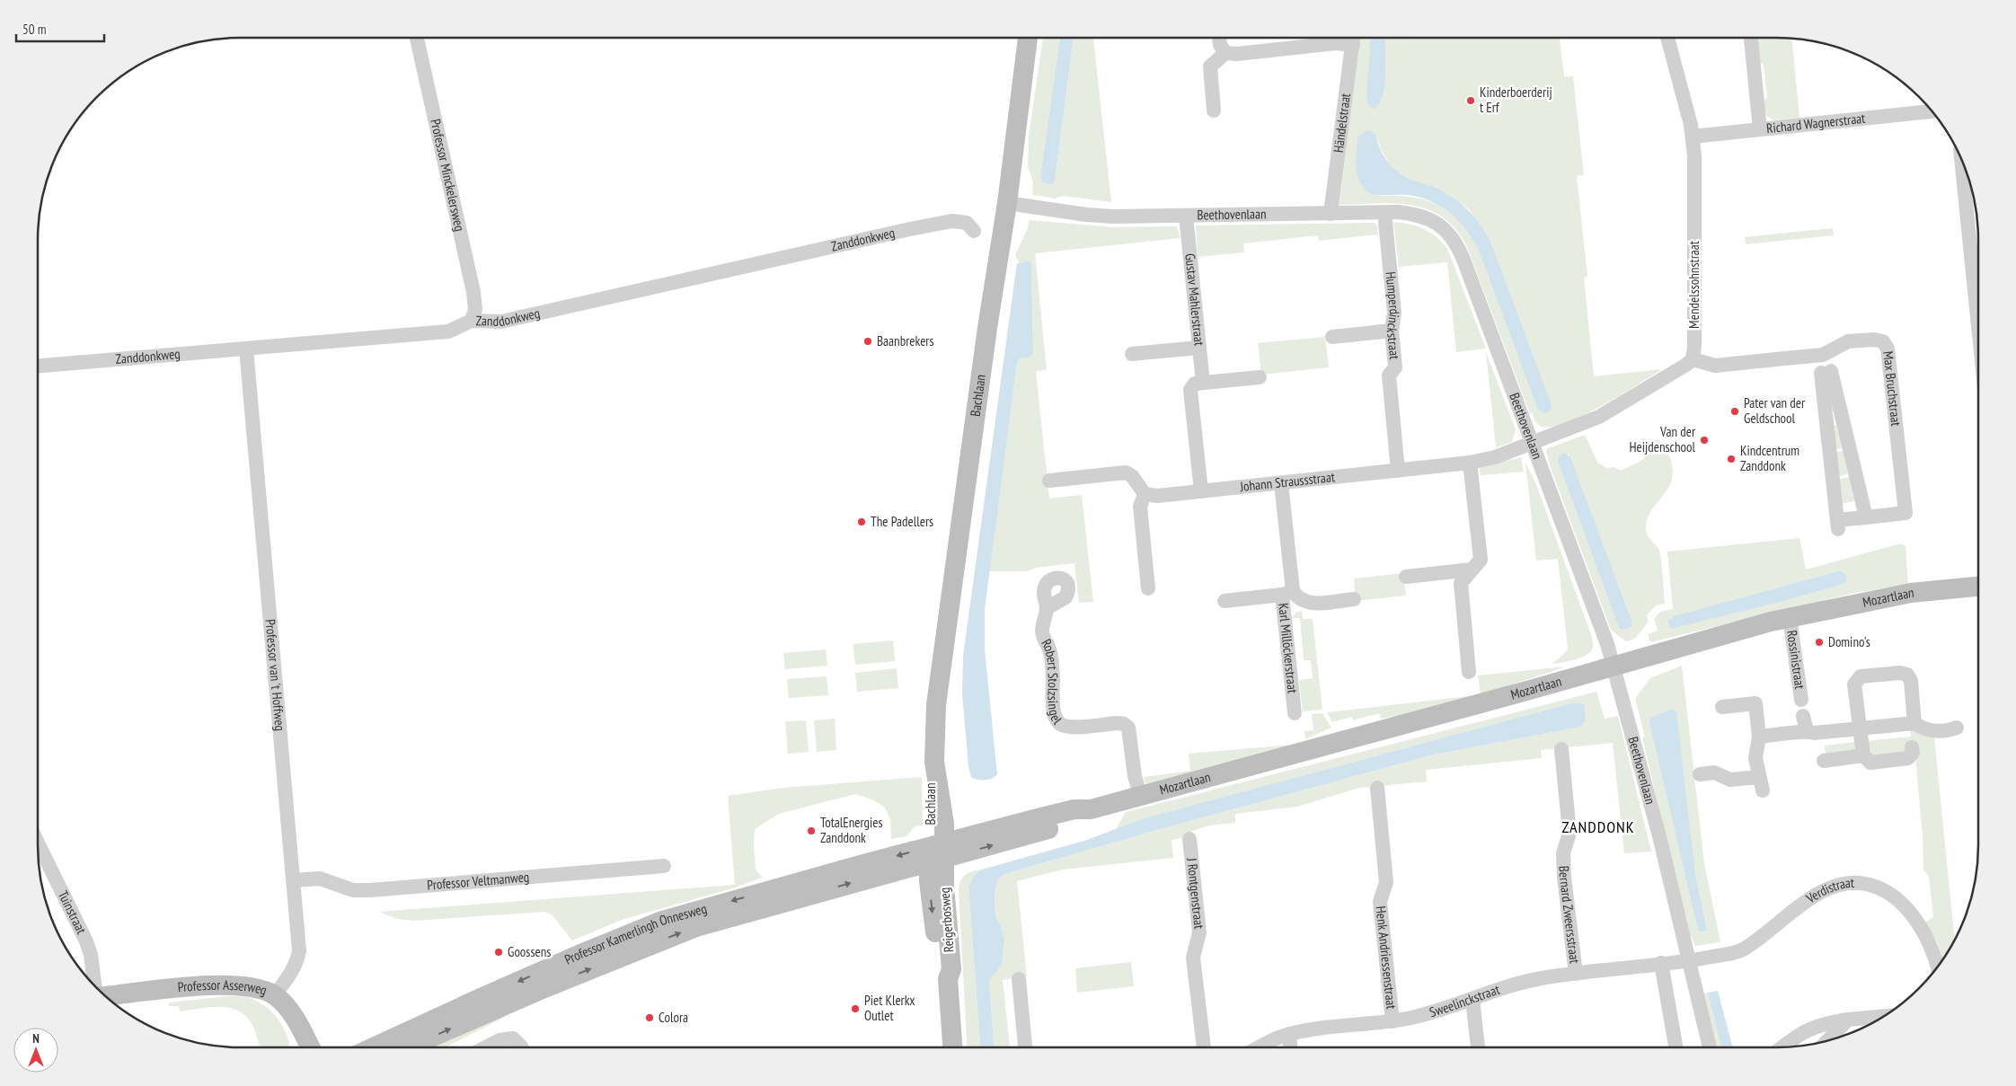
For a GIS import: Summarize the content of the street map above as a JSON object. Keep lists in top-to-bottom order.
{
  "streets": {
    "main road": [
      "Bachlaan",
      "Mozartlaan",
      "Reigerbosweg",
      "Professor Kamerlingh Onnesweg",
      "Professor Asserweg"
    ],
    "street": [
      "Händelstraat",
      "Richard Wagnerstraat",
      "Professor Minckelersweg",
      "Beethovenlaan",
      "Zanddonkweg",
      "Mendelssohnstraat",
      "Gustav Mahlerstraat",
      "Humperdinckstraat",
      "Max Bruchstraat",
      "Johann Straussstraat",
      "Karl Millöckerstraat",
      "Rossinistraat",
      "Professor van 't Hoffweg",
      "Robert Stolzsingel",
      "Professor Veltmanweg",
      "J Rontgenstraat",
      "Verdistraat",
      "Tuinstraat",
      "Bernard Zweersstraat",
      "Henk Andriessenstraat",
      "Sweelinckstraat"
    ]
  },
  "crossings": [
    ["Händelstraat", "Beethovenlaan"],
    ["Richard Wagnerstraat", "Mendelssohnstraat"],
    ["Professor Minckelersweg", "Zanddonkweg"],
    ["Beethovenlaan", "Gustav Mahlerstraat"],
    ["Beethovenlaan", "Humperdinckstraat"],
    ["Beethovenlaan", "Bachlaan"],
    ["Beethovenlaan", "Johann Straussstraat"],
    ["Beethovenlaan", "Mozartlaan"],
    ["Beethovenlaan", "Verdistraat"],
    ["Beethovenlaan", "Sweelinckstraat"],
    ["Zanddonkweg", "Professor van 't Hoffweg"],
    ["Mendelssohnstraat", "Max Bruchstraat"],
    ["Gustav Mahlerstraat", "Johann Straussstraat"],
    ["Humperdinckstraat", "Johann Straussstraat"],
    ["Bachlaan", "Mozartlaan"],
    ["Bachlaan", "Reigerbosweg"],
    ["Bachlaan", "Professor Kamerlingh Onnesweg"],
    ["Johann Straussstraat", "Karl Millöckerstraat"],
    ["Mozartlaan", "Rossinistraat"],
    ["Mozartlaan", "Robert Stolzsingel"],
    ["Mozartlaan", "Reigerbosweg"],
    ["Mozartlaan", "Professor Kamerlingh Onnesweg"],
    ["Professor van 't Hoffweg", "Professor Veltmanweg"],
    ["Professor van 't Hoffweg", "Professor Asserweg"],
    ["Verdistraat", "Sweelinckstraat"],
    ["Bernard Zweersstraat", "Sweelinckstraat"],
    ["Reigerbosweg", "Professor Kamerlingh Onnesweg"],
    ["Henk Andriessenstraat", "Sweelinckstraat"]
  ],
  "districts": ["ZANDDONK"],
  "places": [
    "Kinderboerderij t Erf",
    "Baanbrekers",
    "Pater van der Geldschool",
    "Van der Heijdenschool",
    "Kindcentrum Zanddonk",
    "The Padellers",
    "Domino's",
    "TotalEnergies Zanddonk",
    "Goossens",
    "Piet Klerkx Outlet",
    "Colora"
  ],
  "scale_bar": "50 m",
  "north": "top"
}
